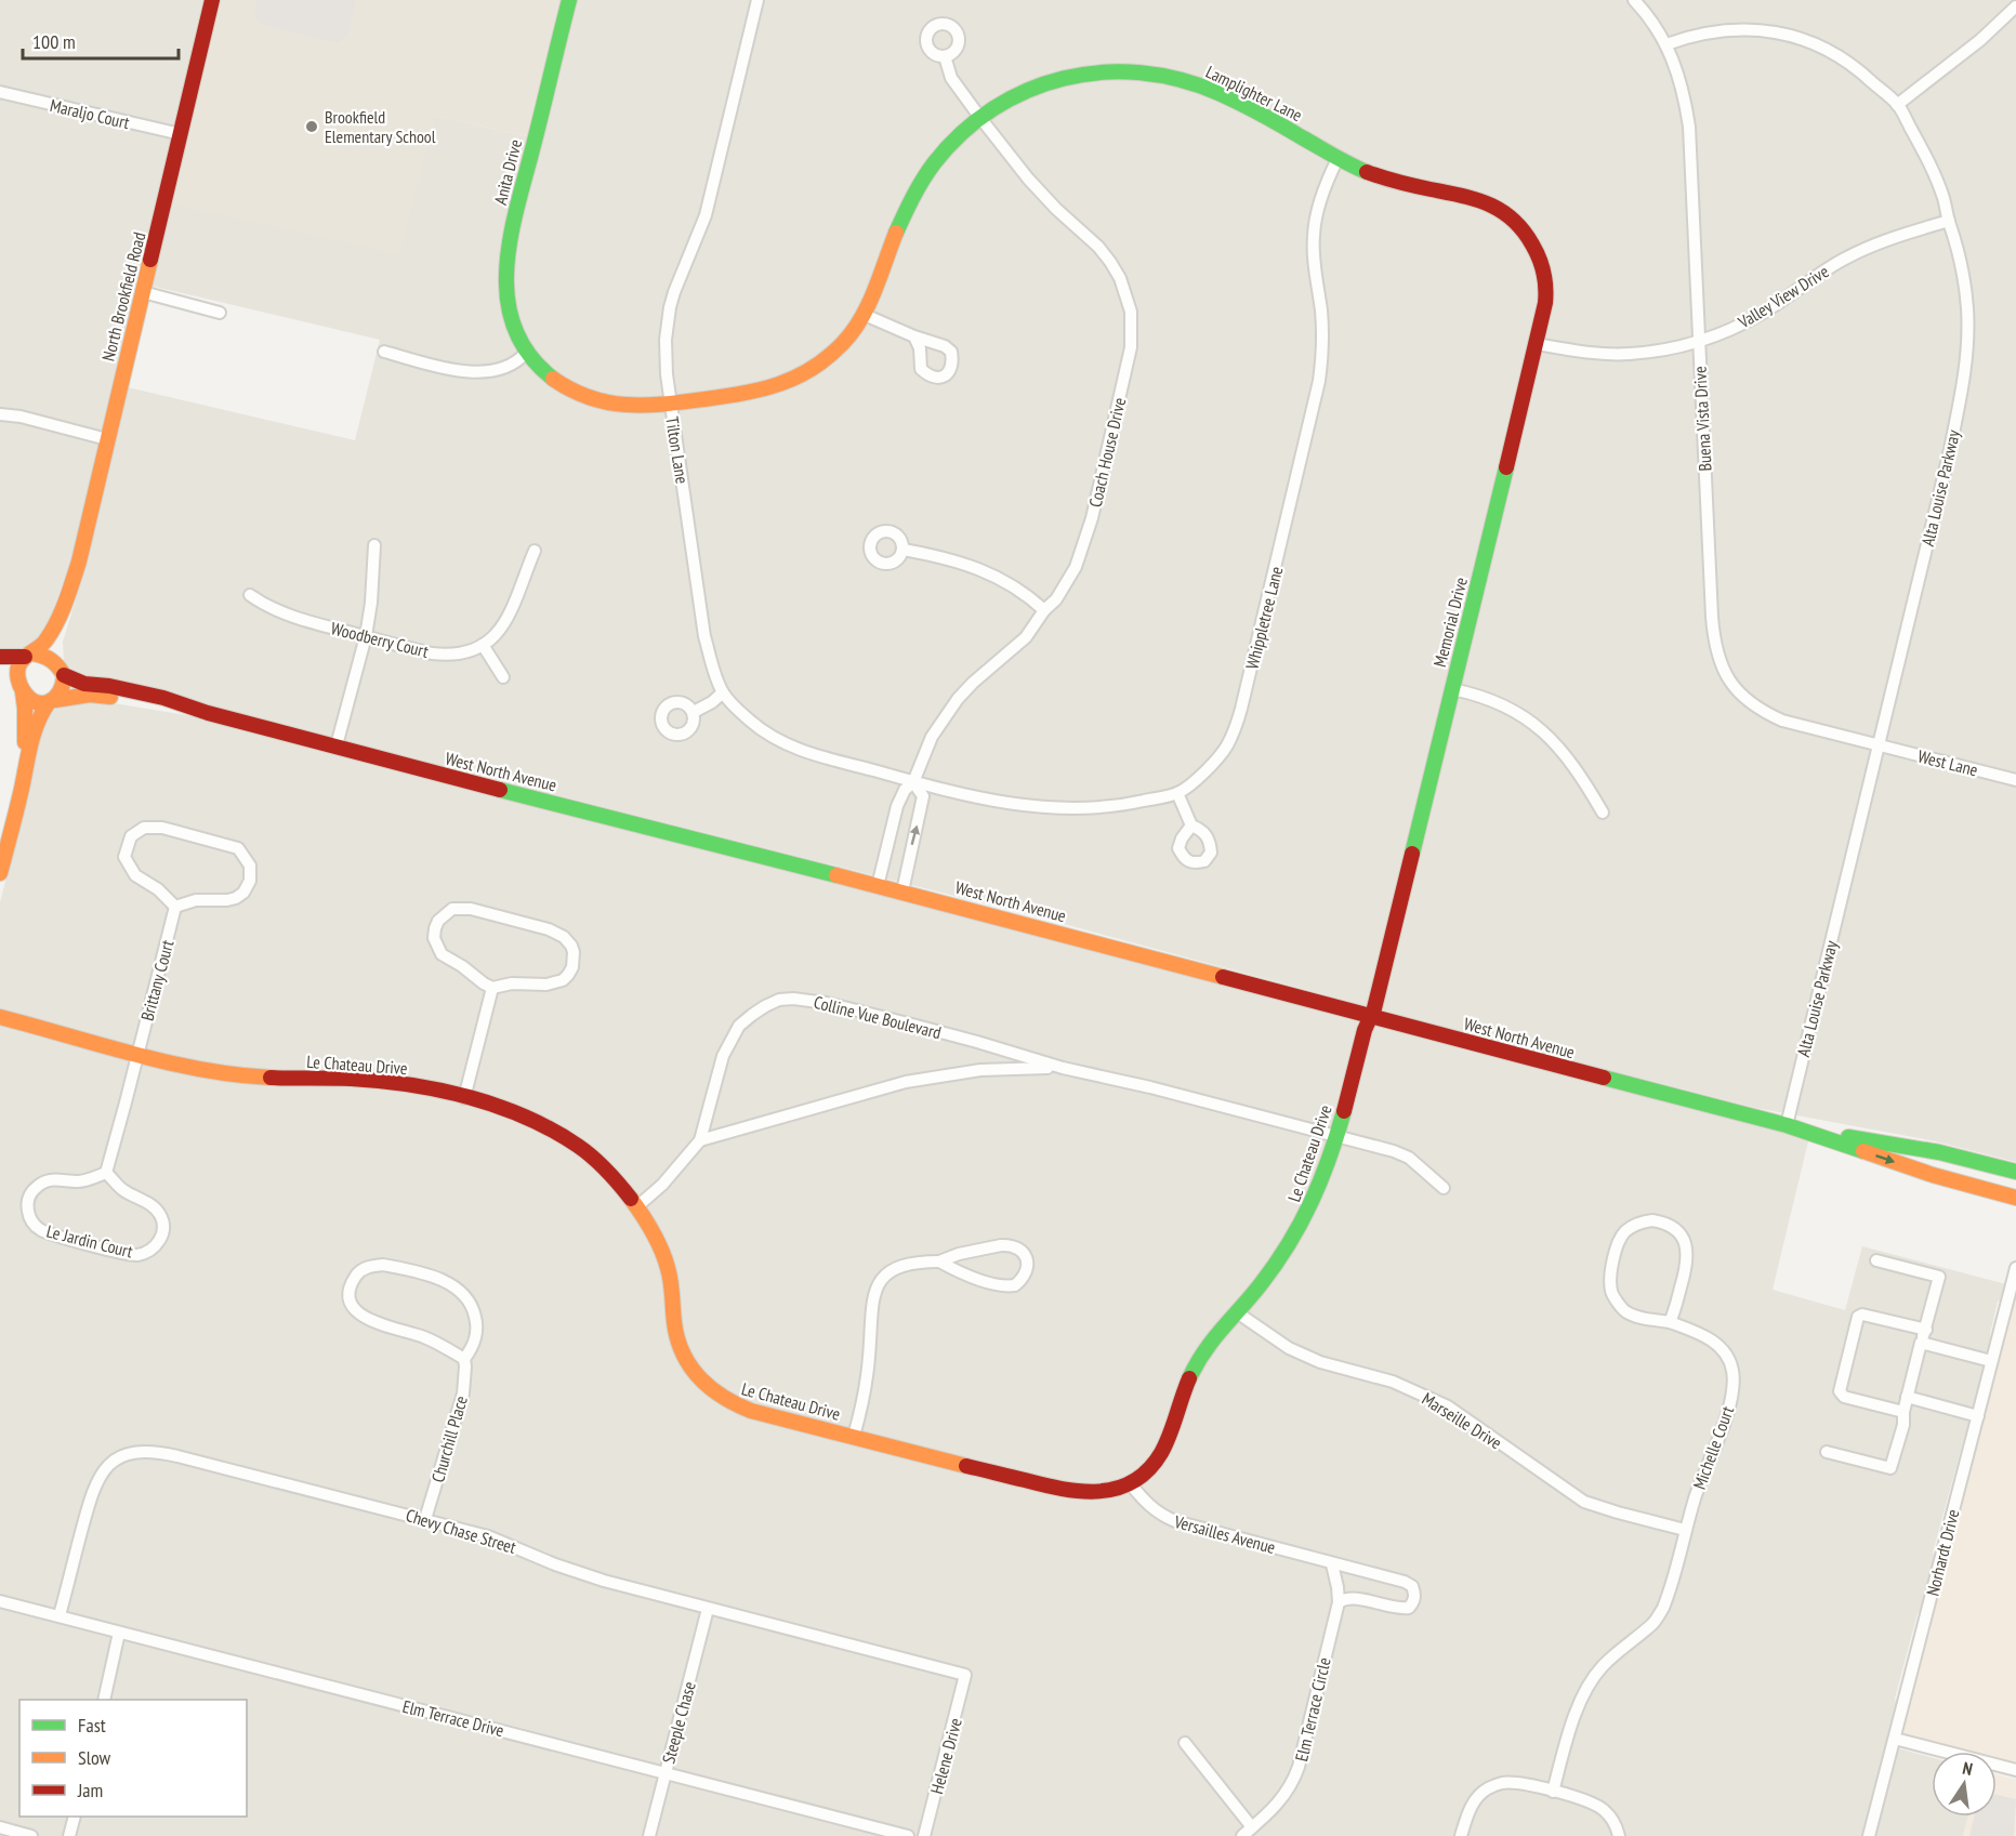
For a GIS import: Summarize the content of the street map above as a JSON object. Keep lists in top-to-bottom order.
{
  "streets": {
    "street": [
      "Lamplighter Lane",
      "Maraljo Court",
      "Anita Drive",
      "North Brookfield Road",
      "Valley View Drive",
      "Buena Vista Drive",
      "Tilton Lane",
      "Coach House Drive",
      "Alta Louise Parkway",
      "Whippletree Lane",
      "Memorial Drive",
      "Woodberry Court",
      "West Lane",
      "West North Avenue",
      "Brittany Court",
      "Colline Vue Boulevard",
      "Le Chateau Drive",
      "Le Jardin Court",
      "Marseille Drive",
      "Churchill Place",
      "Michelle Court",
      "Chevy Chase Street",
      "Versailles Avenue",
      "Norhardt Drive",
      "Elm Terrace Circle",
      "Elm Terrace Drive",
      "Steeple Chase",
      "Helene Drive"
    ]
  },
  "crossings": [
    ["Lamplighter Lane", "Anita Drive"],
    ["Lamplighter Lane", "Tilton Lane"],
    ["Lamplighter Lane", "Coach House Drive"],
    ["Lamplighter Lane", "Whippletree Lane"],
    ["Lamplighter Lane", "Memorial Drive"],
    ["Maraljo Court", "North Brookfield Road"],
    ["Anita Drive", "Tilton Lane"],
    ["North Brookfield Road", "West North Avenue"],
    ["Valley View Drive", "Buena Vista Drive"],
    ["Valley View Drive", "Alta Louise Parkway"],
    ["Valley View Drive", "Memorial Drive"],
    ["Buena Vista Drive", "Alta Louise Parkway"],
    ["Buena Vista Drive", "West Lane"],
    ["Tilton Lane", "Coach House Drive"],
    ["Tilton Lane", "Whippletree Lane"],
    ["Coach House Drive", "Whippletree Lane"],
    ["Coach House Drive", "West North Avenue"],
    ["Alta Louise Parkway", "West Lane"],
    ["Alta Louise Parkway", "West North Avenue"],
    ["Memorial Drive", "West North Avenue"],
    ["Memorial Drive", "Le Chateau Drive"],
    ["West North Avenue", "Le Chateau Drive"],
    ["Brittany Court", "Le Chateau Drive"],
    ["Colline Vue Boulevard", "Le Chateau Drive"],
    ["Le Chateau Drive", "Marseille Drive"],
    ["Le Chateau Drive", "Versailles Avenue"],
    ["Marseille Drive", "Michelle Court"],
    ["Churchill Place", "Chevy Chase Street"],
    ["Chevy Chase Street", "Elm Terrace Drive"],
    ["Chevy Chase Street", "Steeple Chase"],
    ["Chevy Chase Street", "Helene Drive"],
    ["Versailles Avenue", "Elm Terrace Circle"],
    ["Elm Terrace Drive", "Steeple Chase"]
  ],
  "places": ["Brookfield Elementary School"],
  "legend": ["Fast", "Slow", "Jam"],
  "scale_bar": "100 m",
  "north": "top"
}
